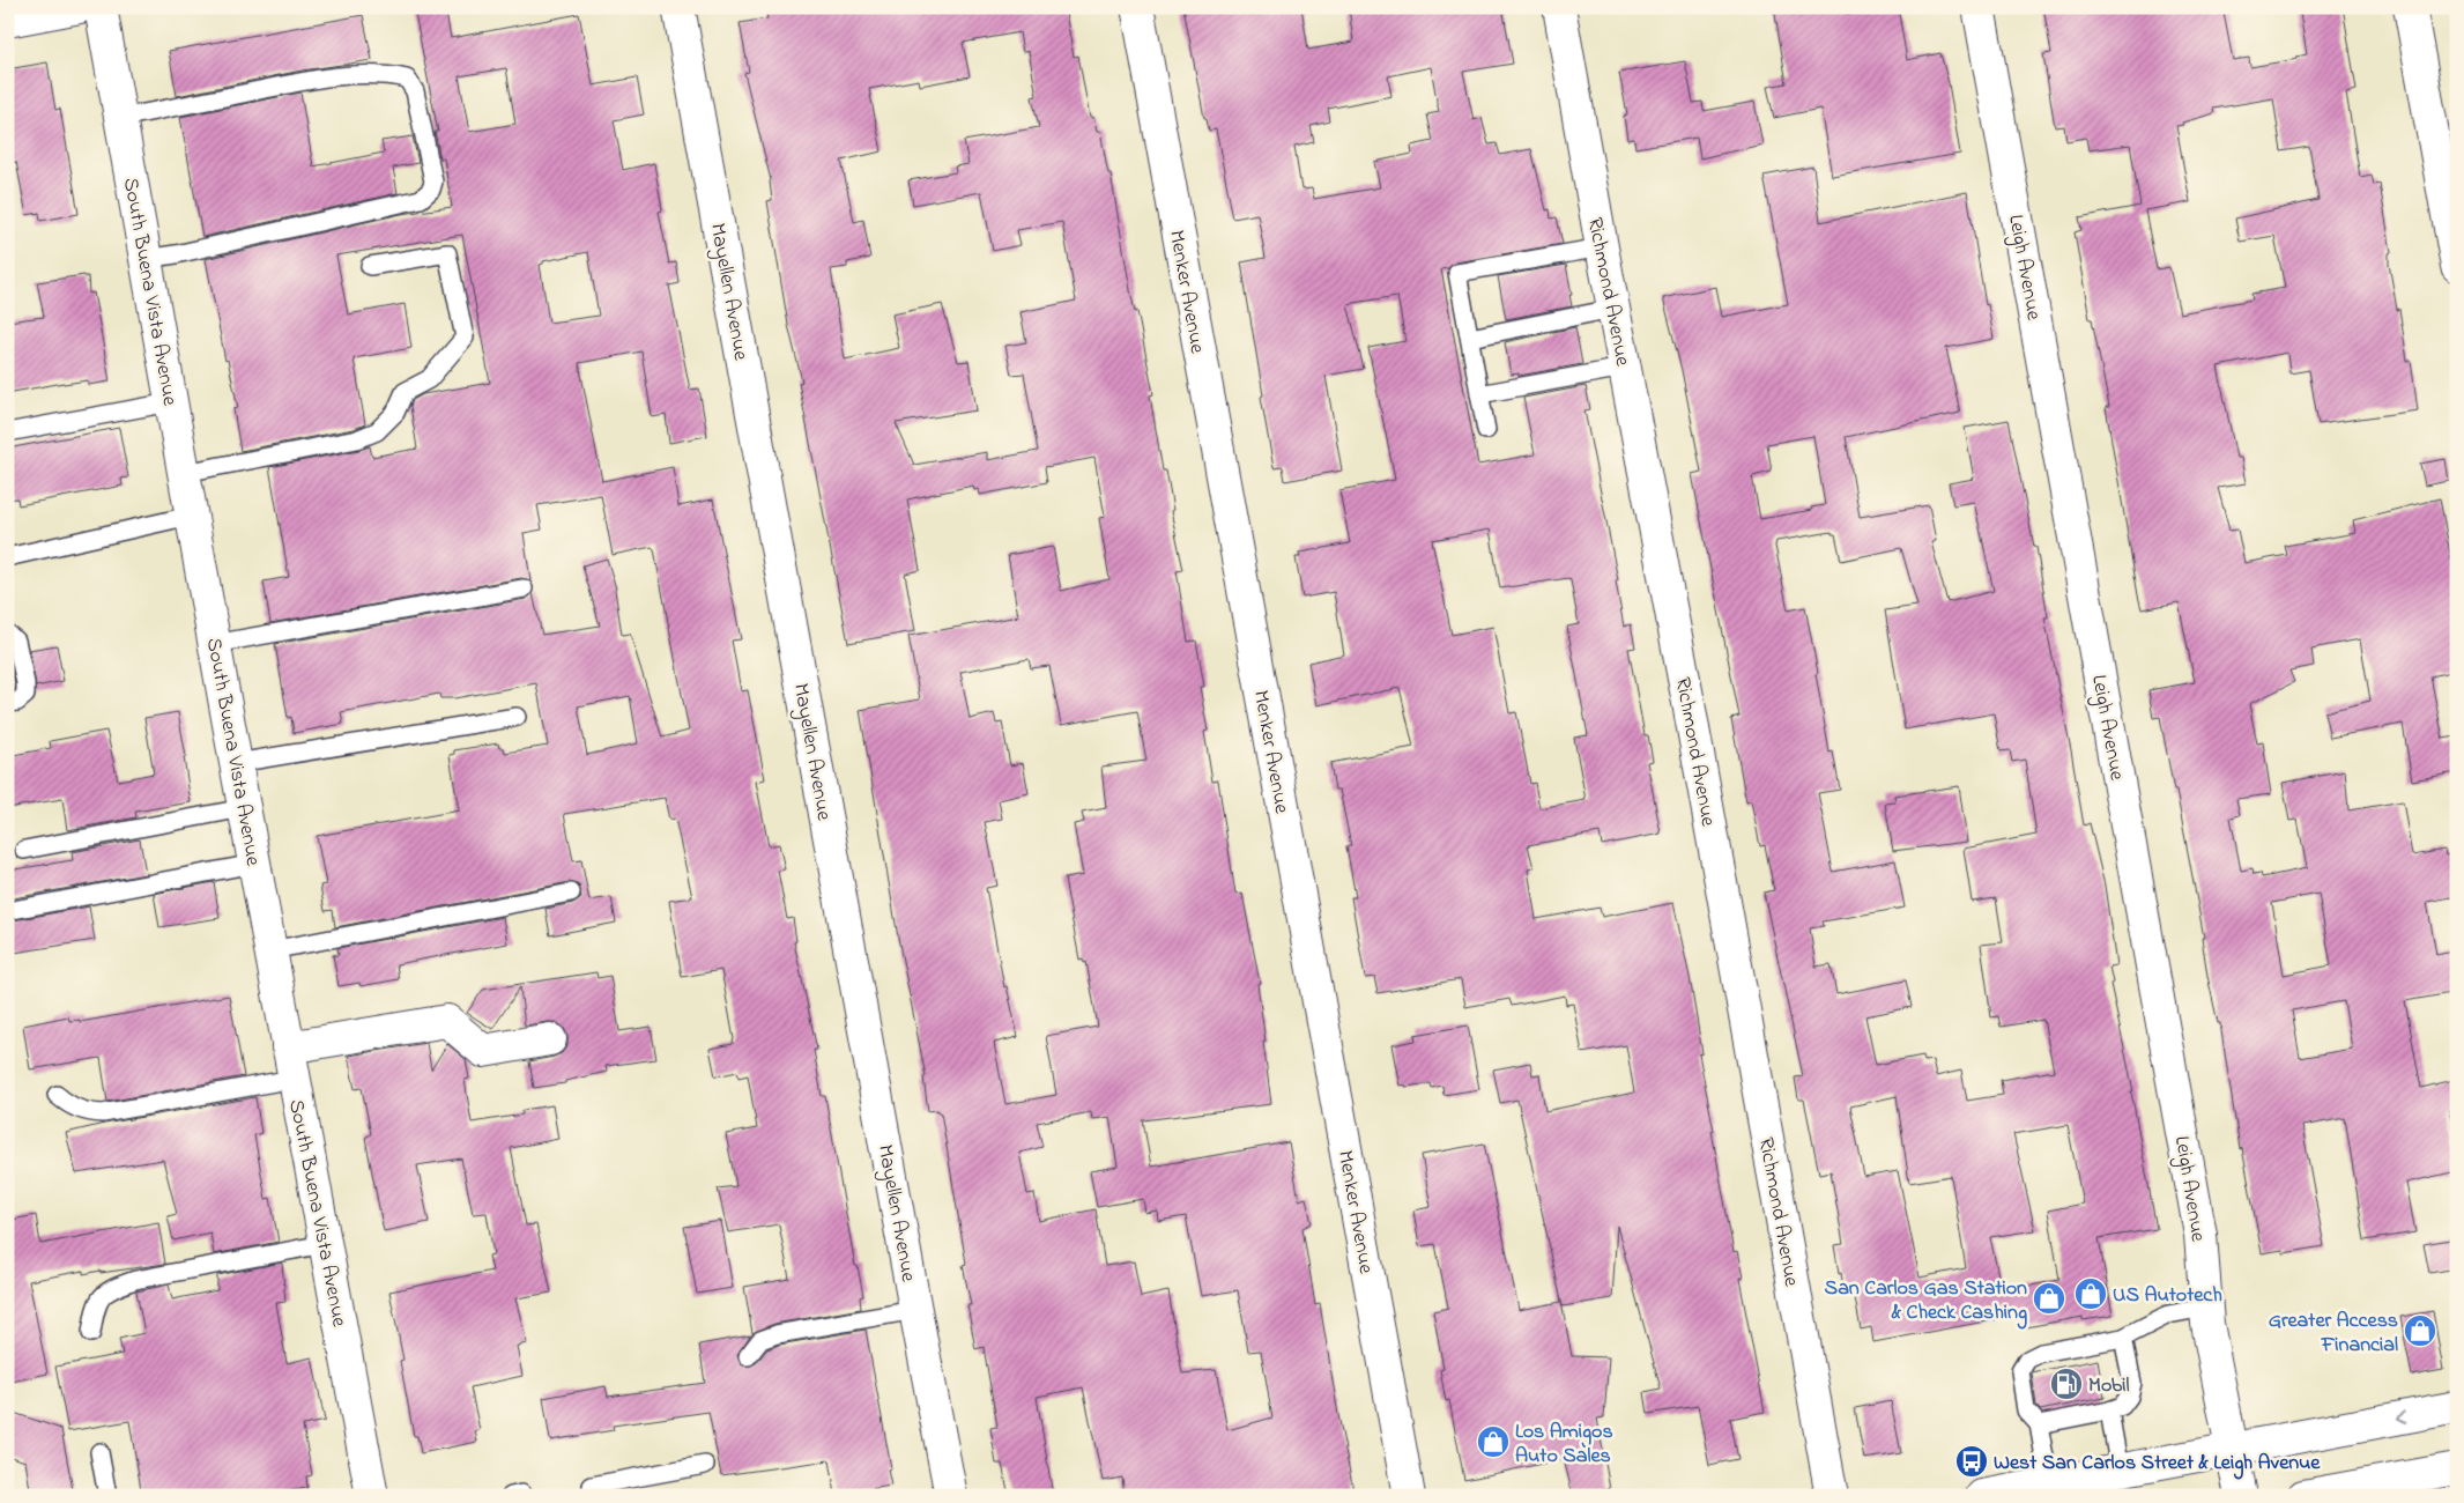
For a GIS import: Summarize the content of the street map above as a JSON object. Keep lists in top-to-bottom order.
{
  "streets": {
    "street": [
      "Leigh Avenue",
      "South Buena Vista Avenue",
      "Mayellen Avenue",
      "Menker Avenue",
      "Richmond Avenue"
    ]
  },
  "places": {
    "shop": [
      "US Autotech",
      "San Carlos Gas Station & Check Cashing",
      "Greater Access Financial",
      "Los Amigos Auto Sales"
    ],
    "fuel station": ["Mobil"],
    "bus stop": ["West San Carlos Street & Leigh Avenue"]
  }
}
